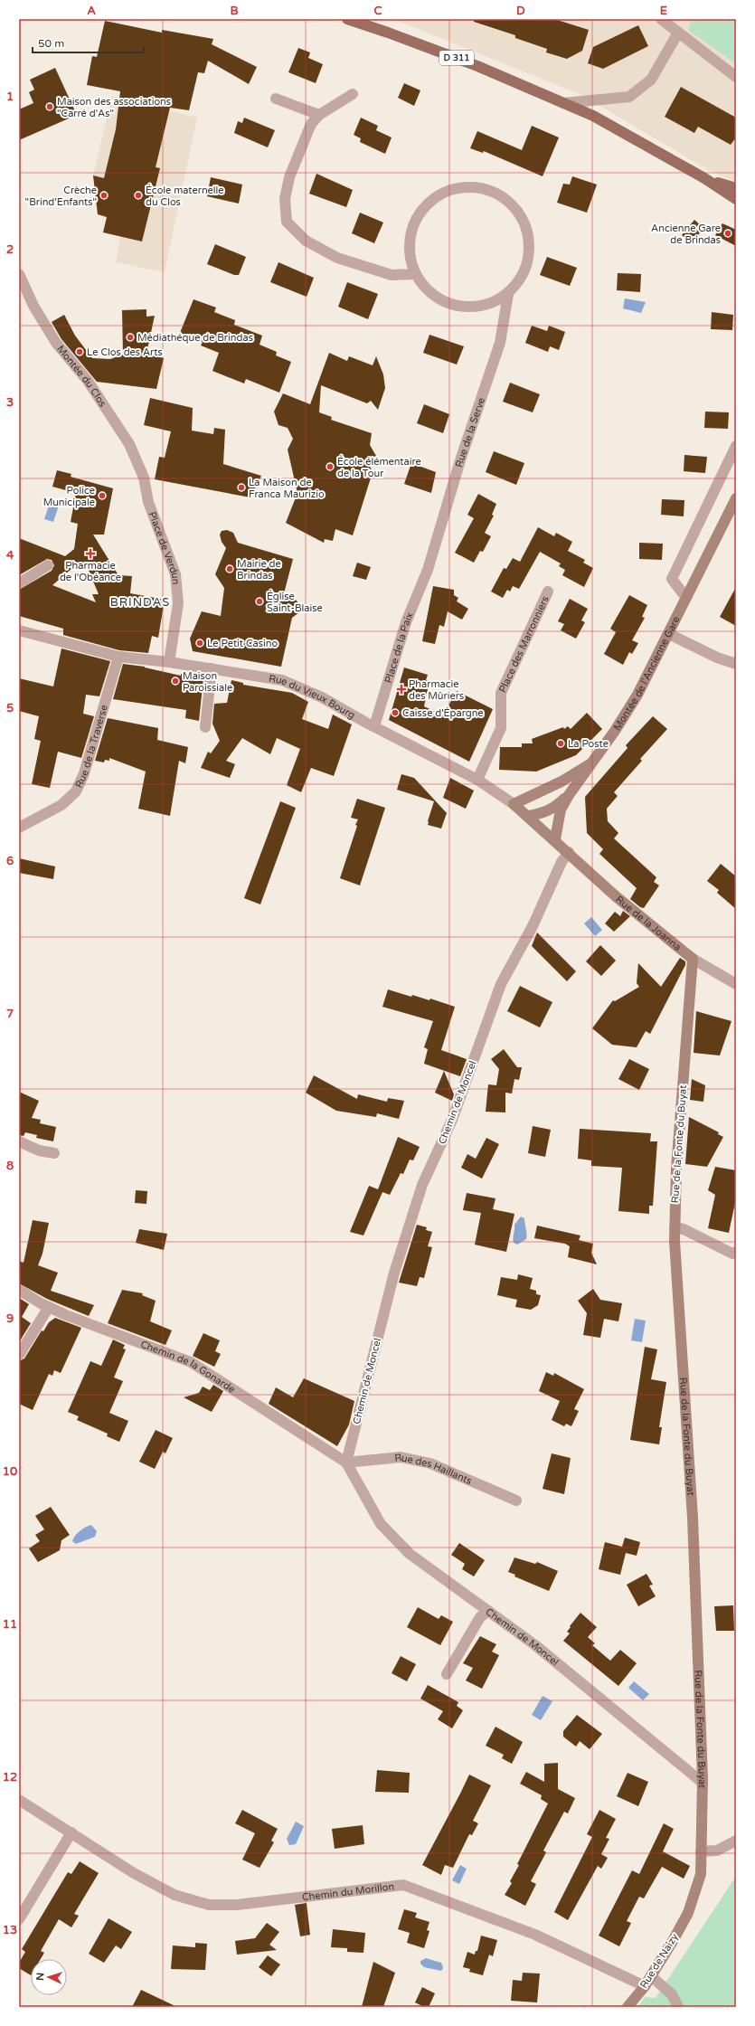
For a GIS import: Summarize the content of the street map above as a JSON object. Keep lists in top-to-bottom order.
{
  "streets": {
    "main road": ["D 311"],
    "street": [
      "Montée du Clos",
      "Rue de la Serve",
      "Place de Verdun",
      "Place des Marronniers",
      "Place de la Paix",
      "Montée de l'Ancienne Gare",
      "Rue du Vieux Bourg",
      "Rue de la Traverse",
      "Rue de la Joanna",
      "Chemin de Moncel",
      "Rue de la Fonte du Buyat",
      "Chemin de la Gonarde",
      "Rue des Haillants",
      "Chemin du Morillon",
      "Rue de Naizy"
    ]
  },
  "crossings": [
    ["Montée du Clos", "Place de Verdun"],
    ["Rue de la Serve", "Place de la Paix"],
    ["Place de Verdun", "Rue du Vieux Bourg"],
    ["Place des Marronniers", "Rue du Vieux Bourg"],
    ["Place de la Paix", "Rue du Vieux Bourg"],
    ["Montée de l'Ancienne Gare", "Rue du Vieux Bourg"],
    ["Rue du Vieux Bourg", "Rue de la Traverse"],
    ["Rue du Vieux Bourg", "Rue de la Joanna"],
    ["Rue du Vieux Bourg", "Chemin de Moncel"],
    ["Rue de la Joanna", "Chemin de Moncel"],
    ["Rue de la Joanna", "Rue de la Fonte du Buyat"],
    ["Chemin de Moncel", "Rue de la Fonte du Buyat"],
    ["Chemin de Moncel", "Chemin de la Gonarde"],
    ["Chemin de Moncel", "Rue des Haillants"],
    ["Rue de la Fonte du Buyat", "Rue de Naizy"],
    ["Chemin de la Gonarde", "Rue des Haillants"],
    ["Chemin du Morillon", "Rue de Naizy"]
  ],
  "districts": ["BRINDAS"],
  "places": {
    "other": [
      "Maison des associations \"Carré d'As\"",
      "Crèche \"Brind'Enfants\"",
      "École maternelle du Clos",
      "Ancienne Gare de Brindas",
      "Médiathéque de Brindas",
      "Le Clos des Arts",
      "École élémentaire de la Tour",
      "La Maison de Franca Maurizio",
      "Police Municipale",
      "Mairie de Brindas",
      "Église Saint-Blaise",
      "Le Petit Casino",
      "Maison Paroissiale",
      "Caisse d'Épargne",
      "La Poste"
    ],
    "health": ["Pharmacie de l'Obéance", "Pharmacie des Mûriers"]
  },
  "scale_bar": "50 m",
  "north": "left",
  "grid": {
    "columns": [
      "A",
      "B",
      "C",
      "D",
      "E"
    ],
    "rows": [
      "1",
      "2",
      "3",
      "4",
      "5",
      "6",
      "7",
      "8",
      "9",
      "10",
      "11",
      "12",
      "13"
    ]
  }
}
